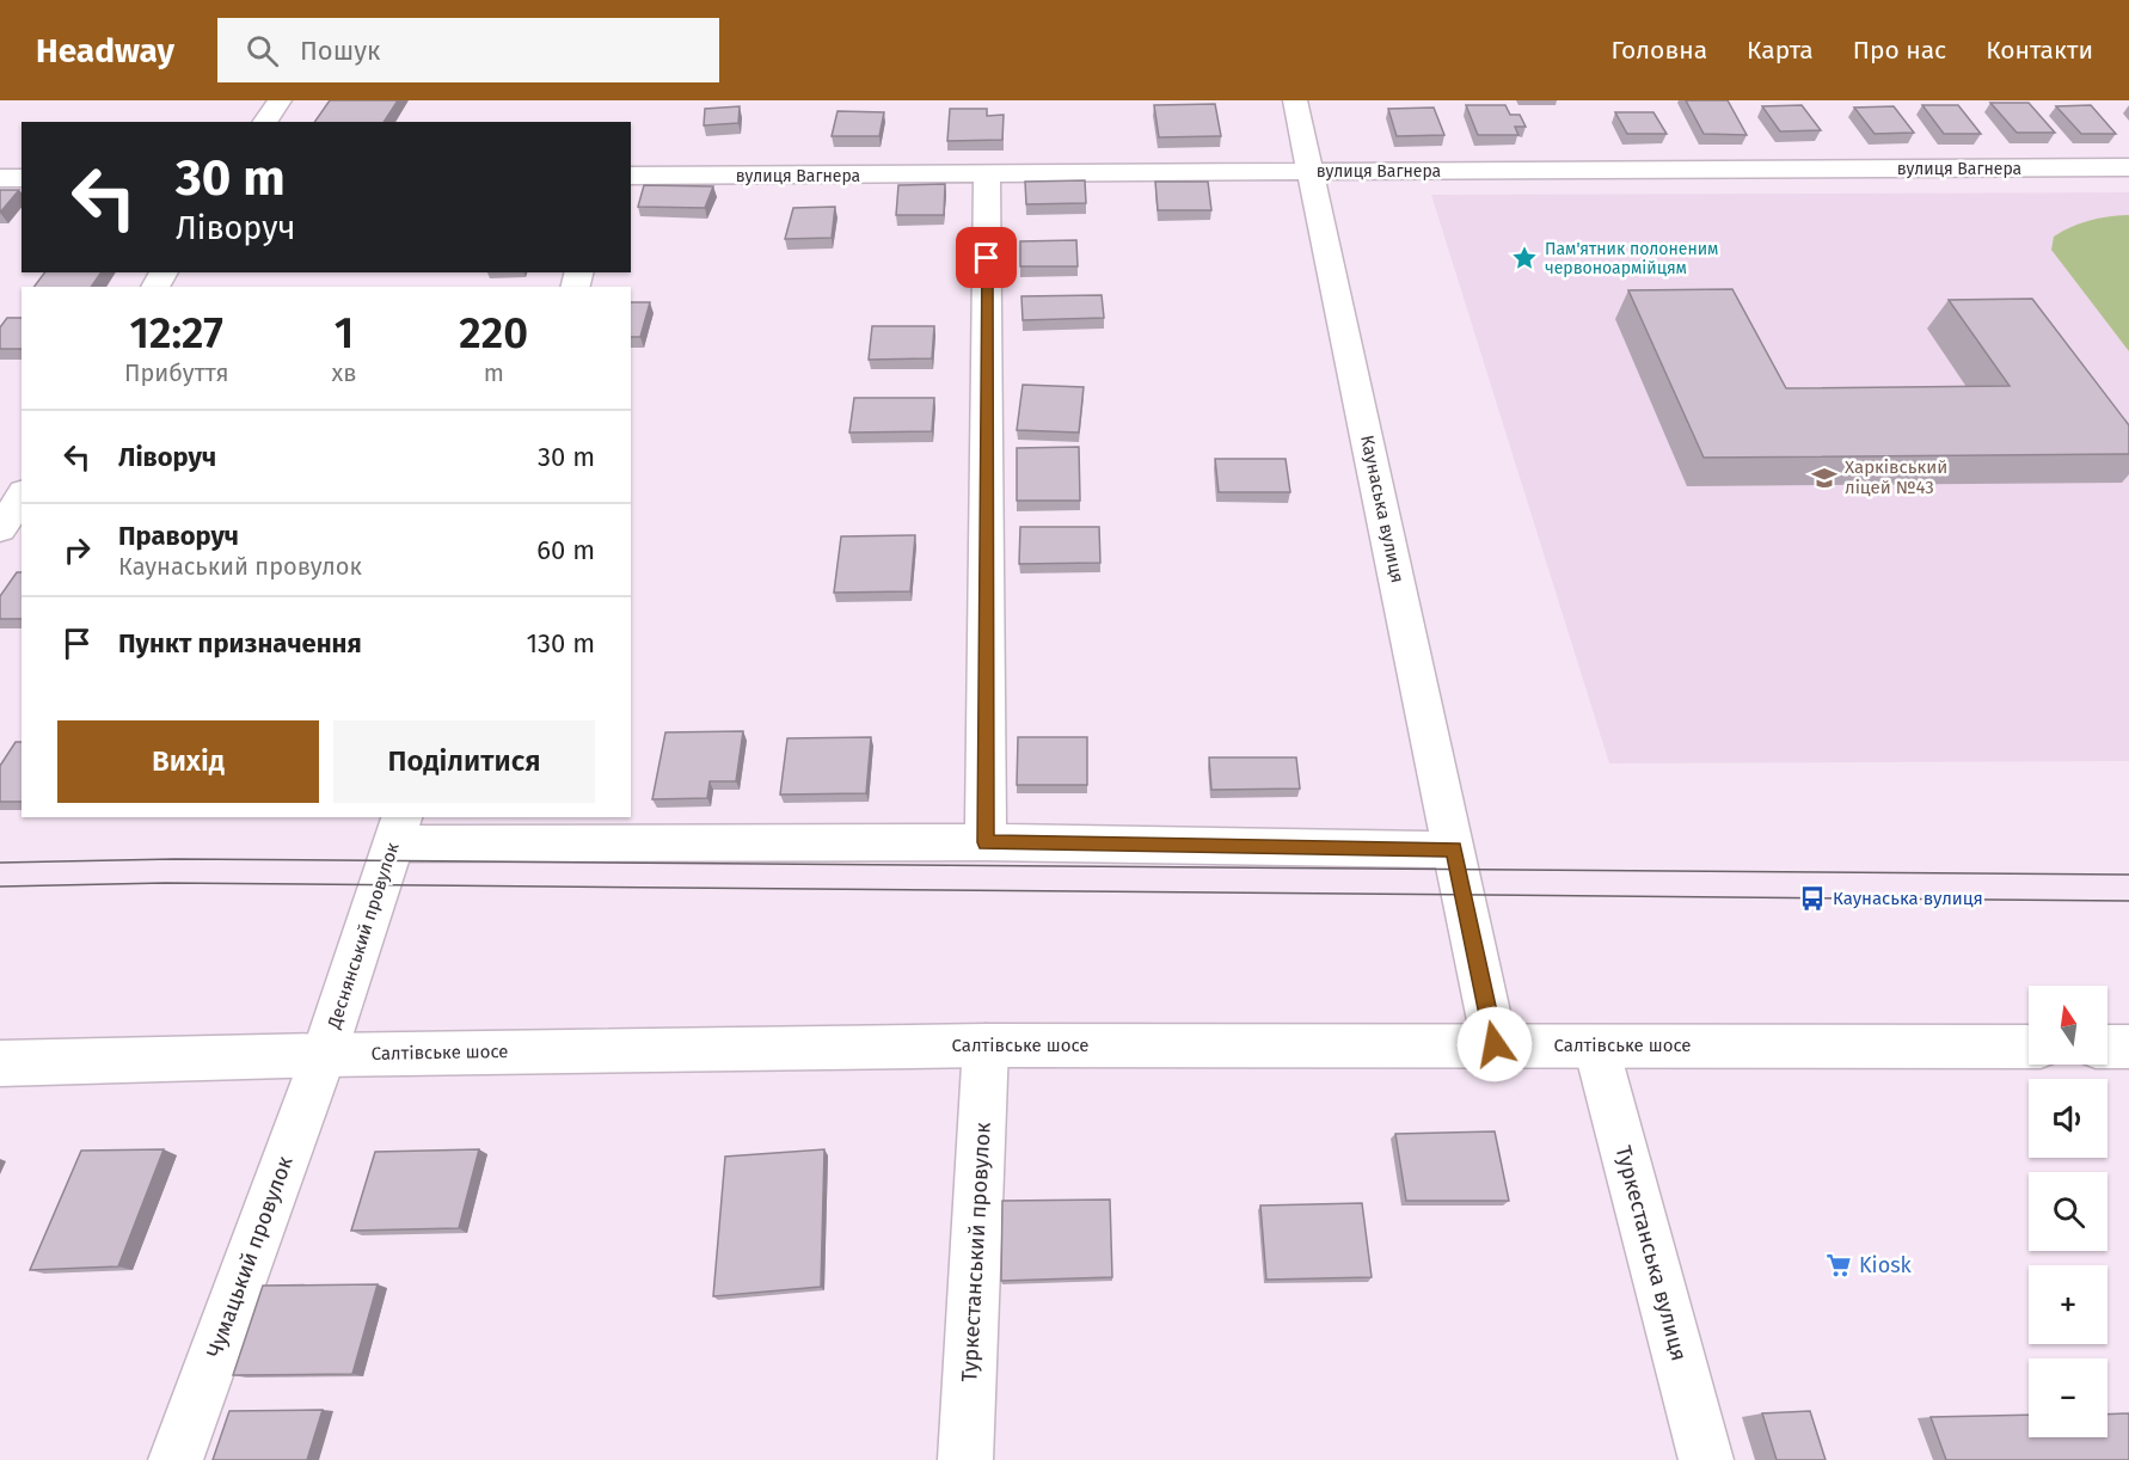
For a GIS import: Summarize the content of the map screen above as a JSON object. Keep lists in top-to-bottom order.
{
  "streets": {
    "street": [
      "вулиця Вагнера",
      "Каунаська вулиця",
      "Деснянський провулок",
      "Салтівське шосе",
      "Туркестанський провулок",
      "Туркестанська вулиця",
      "Чумацький провулок"
    ]
  },
  "crossings": [
    ["вулиця Вагнера", "Каунаська вулиця"],
    ["Каунаська вулиця", "Салтівське шосе"],
    ["Деснянський провулок", "Салтівське шосе"],
    ["Деснянський провулок", "Чумацький провулок"],
    ["Салтівське шосе", "Туркестанський провулок"],
    ["Салтівське шосе", "Туркестанська вулиця"],
    ["Салтівське шосе", "Чумацький провулок"]
  ],
  "places": {
    "place": ["Пам'ятник полоненим червоноармійцям"],
    "school or university": ["Харківський ліцей №43"],
    "bus stop": ["Каунаська вулиця"],
    "supermarket": ["Kiosk"]
  },
  "north": "top",
  "page": {
    "header": "Headway",
    "search": "Пошук",
    "nav": [
      "Головна",
      "Карта",
      "Про нас",
      "Контакти"
    ],
    "turn": ["30 m", "Ліворуч"],
    "eta": [
      "12:27",
      "Прибуття",
      "1",
      "хв",
      "220",
      "m"
    ],
    "list": [
      {
        "name": "Ліворуч",
        "value": "30 m"
      },
      {
        "name": "Праворуч",
        "note": "Каунаський провулок",
        "value": "60 m"
      },
      {
        "name": "Пункт призначення",
        "value": "130 m"
      }
    ],
    "buttons": ["Вихід", "Поділитися"],
    "map_buttons": ["+", "−"]
  }
}
